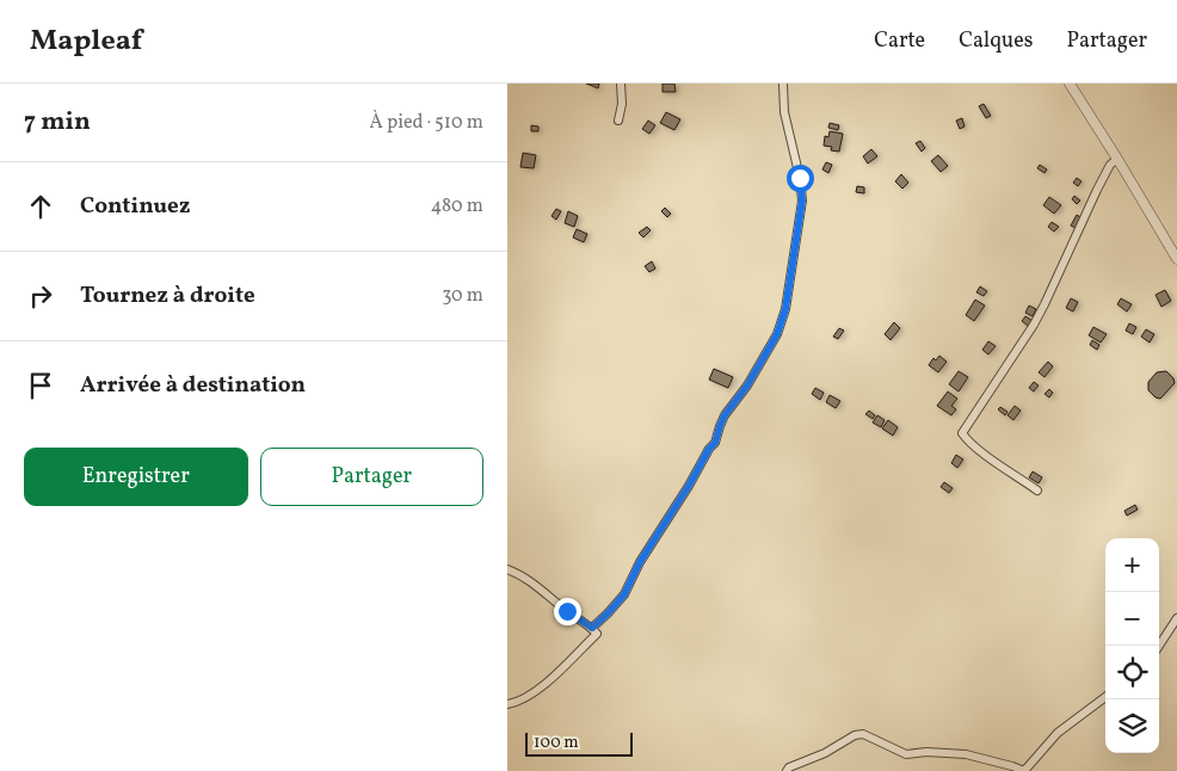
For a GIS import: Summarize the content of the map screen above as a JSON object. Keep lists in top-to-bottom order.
{
  "scale_bar": "100 m",
  "page": {
    "header": "Mapleaf",
    "nav": ["Carte", "Calques", "Partager"],
    "heading": ["7 min", "À pied · 510 m"],
    "list": [
      ["Continuez", "480 m"],
      ["Tournez à droite", "30 m"],
      "Arrivée à destination"
    ],
    "buttons": ["Enregistrer", "Partager"],
    "map_buttons": ["+", "−"],
    "scale": "100 m"
  }
}
